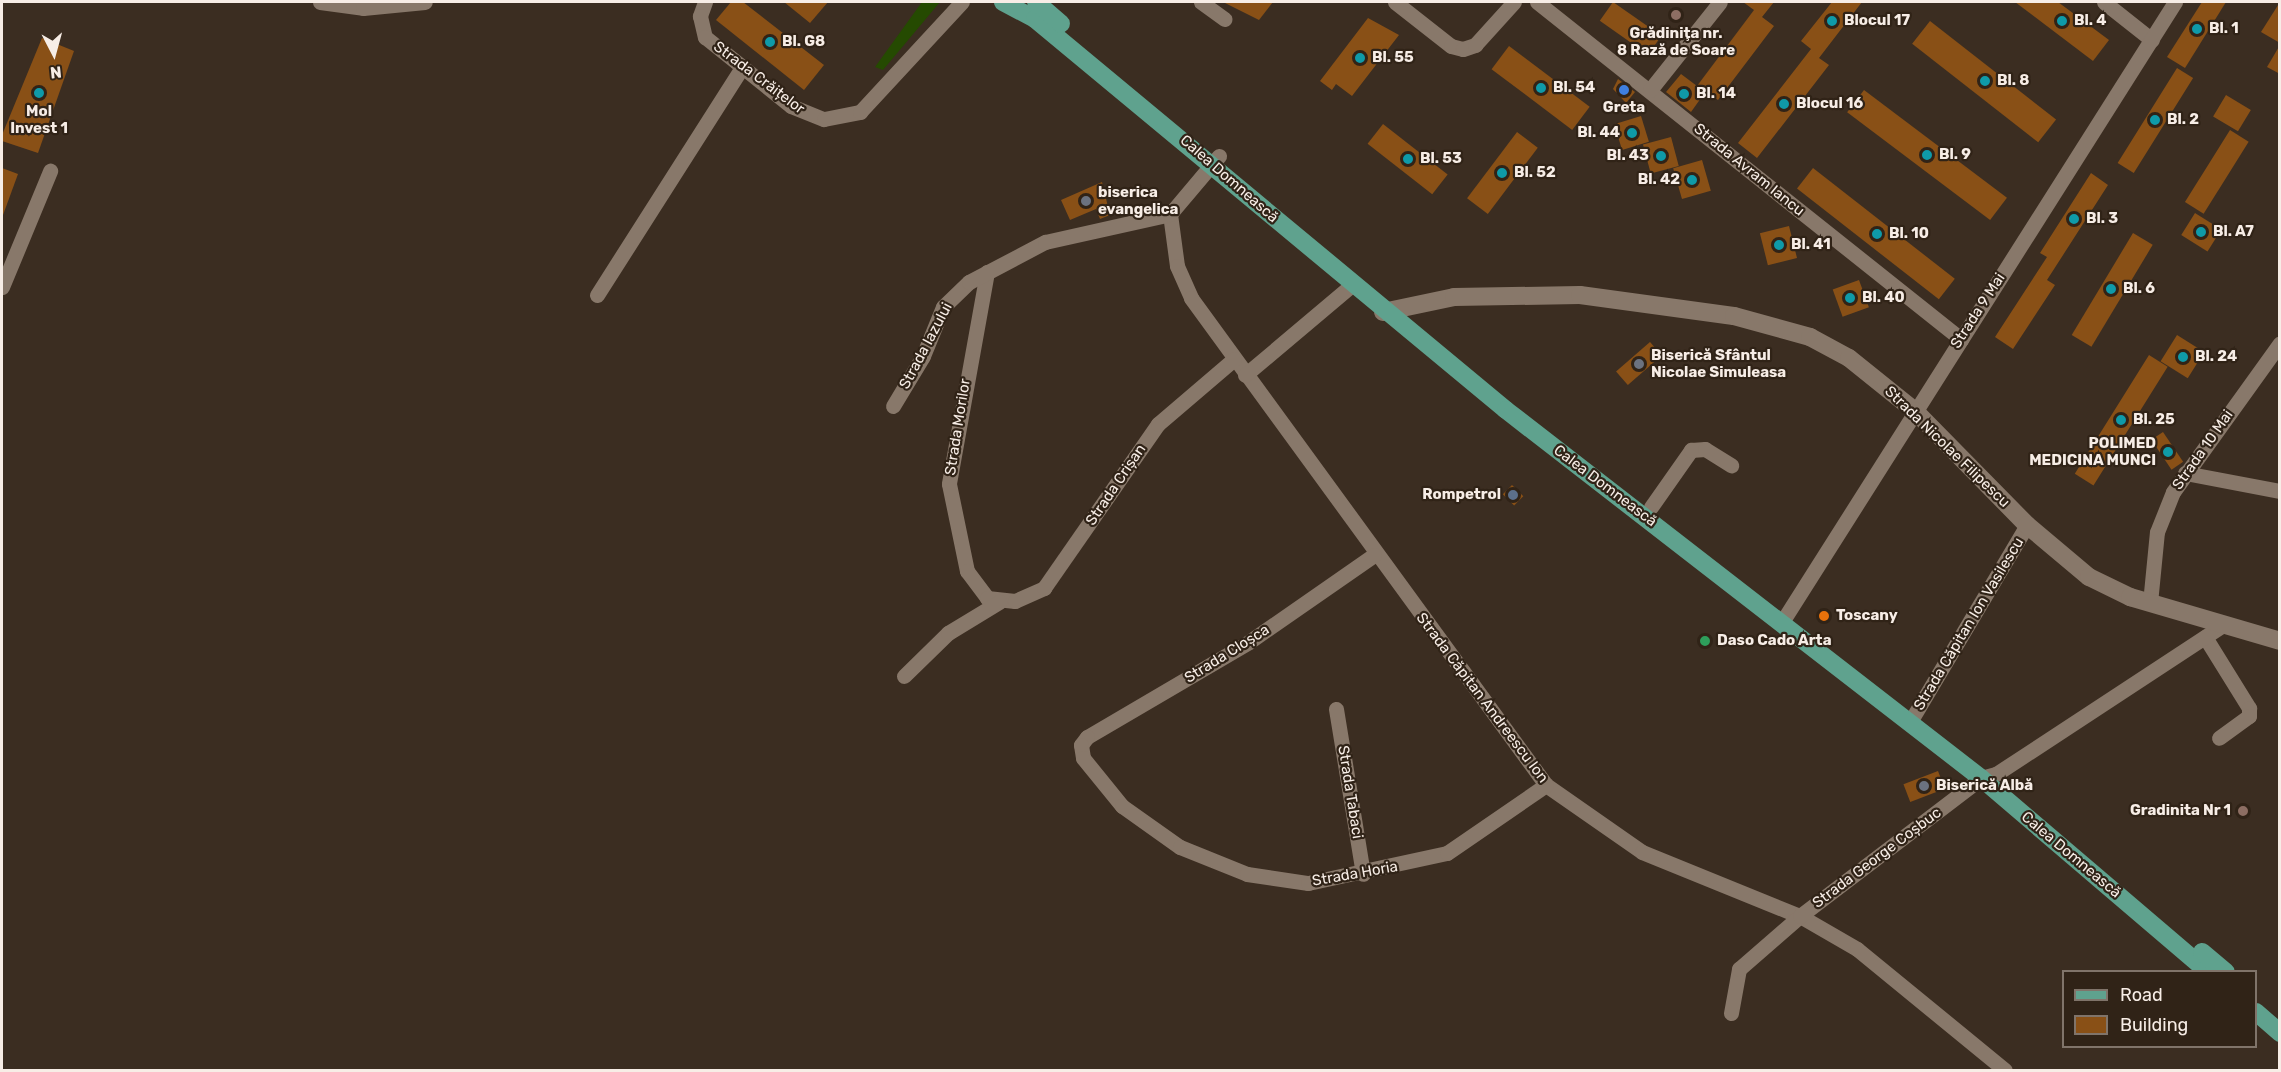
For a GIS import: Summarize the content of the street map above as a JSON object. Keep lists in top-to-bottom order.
{
  "streets": {
    "main road": ["Calea Domnească"],
    "street": [
      "Strada Crăițelor",
      "Strada Avram Iancu",
      "Strada 9 Mai",
      "Strada Iazului",
      "Strada Morilor",
      "Strada Nicolae Filipescu",
      "Strada 10 Mai",
      "Strada Crișan",
      "Strada Căpitan Ion Vasilescu",
      "Strada Cloșca",
      "Strada Căpitan Andreescu Ion",
      "Strada Tabaci",
      "Strada George Coșbuc",
      "Strada Horia"
    ]
  },
  "crossings": [
    ["Strada Avram Iancu", "Strada 9 Mai"],
    ["Calea Domnească", "Strada 9 Mai"],
    ["Calea Domnească", "Strada Nicolae Filipescu"],
    ["Calea Domnească", "Strada Căpitan Ion Vasilescu"],
    ["Calea Domnească", "Strada George Coșbuc"],
    ["Strada 9 Mai", "Strada Nicolae Filipescu"],
    ["Strada Iazului", "Strada Morilor"],
    ["Strada Iazului", "Strada Căpitan Andreescu Ion"],
    ["Strada Morilor", "Strada Crișan"],
    ["Strada Nicolae Filipescu", "Strada 10 Mai"],
    ["Strada Nicolae Filipescu", "Strada Căpitan Ion Vasilescu"],
    ["Strada Nicolae Filipescu", "Strada George Coșbuc"],
    ["Strada Crișan", "Strada Căpitan Andreescu Ion"],
    ["Strada Cloșca", "Strada Căpitan Andreescu Ion"],
    ["Strada Cloșca", "Strada Horia"],
    ["Strada Căpitan Andreescu Ion", "Strada George Coșbuc"],
    ["Strada Căpitan Andreescu Ion", "Strada Horia"],
    ["Strada Tabaci", "Strada Horia"]
  ],
  "places": [
    "Grădiniţa nr. 8 Rază de Soare",
    "Blocul 17",
    "Bl. 4",
    "Bl. 1",
    "Bl. G8",
    "Bl. 55",
    "Bl. 8",
    "Bl. 54",
    "Greta",
    "Mol Invest 1",
    "Bl. 14",
    "Blocul 16",
    "Bl. 2",
    "Bl. 44",
    "Bl. 9",
    "Bl. 43",
    "Bl. 53",
    "Bl. 52",
    "Bl. 42",
    "biserica evangelica",
    "Bl. 3",
    "Bl. A7",
    "Bl. 10",
    "Bl. 41",
    "Bl. 6",
    "Bl. 40",
    "Bl. 24",
    "Biserică Sfântul Nicolae Simuleasa",
    "Bl. 25",
    "POLIMED MEDICINA MUNCI",
    "Rompetrol",
    "Toscany",
    "Daso Cado Arta",
    "Biserică Albă",
    "Gradinita Nr 1"
  ],
  "legend": ["Road", "Building"],
  "north": "bottom"
}
